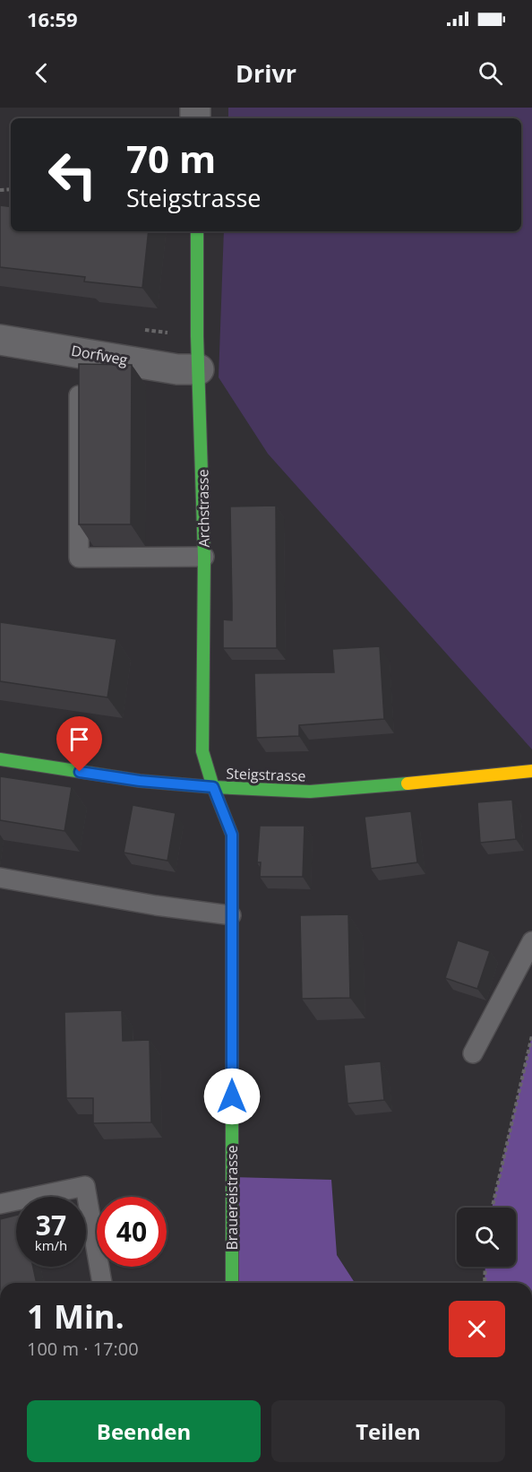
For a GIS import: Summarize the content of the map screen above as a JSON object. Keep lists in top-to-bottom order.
{
  "streets": {
    "street": [
      "Dorfweg",
      "Archstrasse",
      "Steigstrasse",
      "Brauereistrasse"
    ]
  },
  "crossings": [
    ["Dorfweg", "Archstrasse"],
    ["Archstrasse", "Steigstrasse"],
    ["Archstrasse", "Brauereistrasse"],
    ["Steigstrasse", "Brauereistrasse"]
  ],
  "page": {
    "status": "16:59",
    "header": "Drivr",
    "turn": ["70 m", "Steigstrasse"],
    "speed": "37 km/h",
    "limit": "40",
    "heading": ["1 Min.", "100 m · 17:00"],
    "buttons": ["Beenden", "Teilen"]
  }
}
